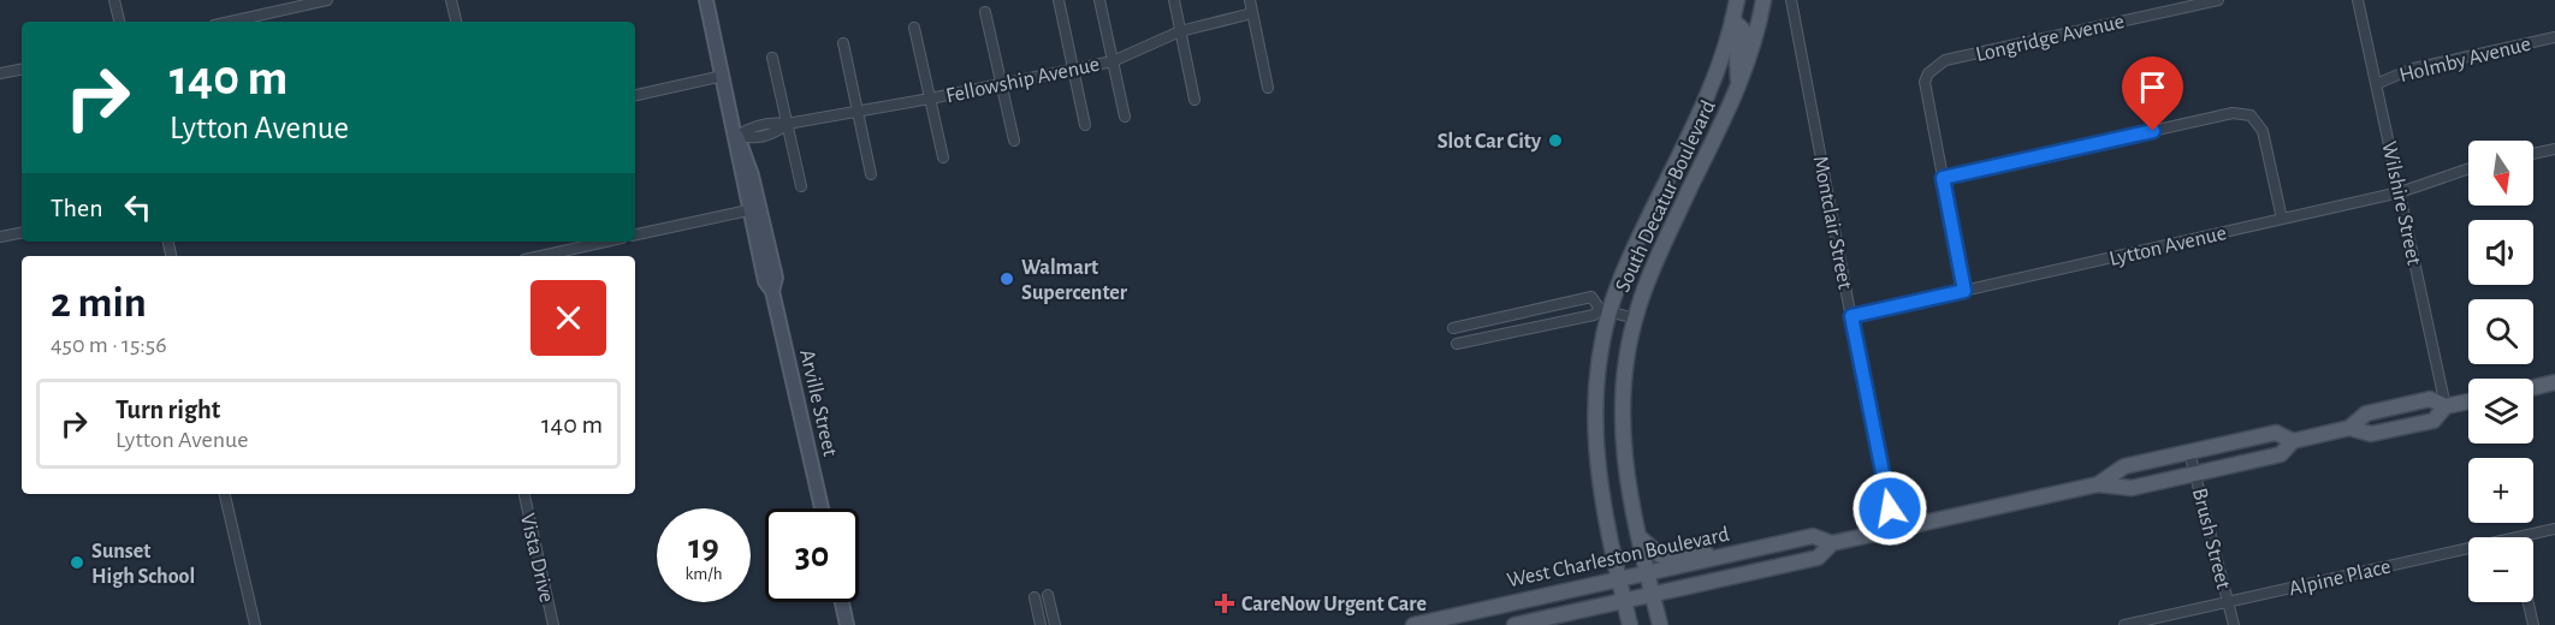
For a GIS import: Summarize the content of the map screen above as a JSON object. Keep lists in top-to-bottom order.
{
  "streets": {
    "main road": ["South Decatur Boulevard", "West Charleston Boulevard"],
    "street": [
      "Longridge Avenue",
      "Holmby Avenue",
      "Fellowship Avenue",
      "Wilshire Street",
      "Montclair Street",
      "Lytton Avenue",
      "Arville Street",
      "Brush Street",
      "Vista Drive",
      "Alpine Place"
    ]
  },
  "crossings": [
    ["Holmby Avenue", "Wilshire Street"],
    ["Fellowship Avenue", "Arville Street"],
    ["South Decatur Boulevard", "West Charleston Boulevard"],
    ["Wilshire Street", "Lytton Avenue"],
    ["Wilshire Street", "West Charleston Boulevard"],
    ["Montclair Street", "Lytton Avenue"],
    ["Montclair Street", "West Charleston Boulevard"],
    ["Brush Street", "West Charleston Boulevard"],
    ["Brush Street", "Alpine Place"]
  ],
  "places": {
    "other": ["Slot Car City", "Walmart Supercenter", "Sunset High School"],
    "health": ["CareNow Urgent Care"]
  },
  "north": "bottom",
  "page": {
    "turn": ["140 m", "Lytton Avenue"],
    "map_buttons": ["+", "−"],
    "then": "Then",
    "heading": ["2 min", "450 m · 15:56"],
    "list": [
      {
        "name": "Turn right",
        "note": "Lytton Avenue",
        "value": "140 m"
      }
    ],
    "speed": "19 km/h",
    "limit": "30"
  }
}
